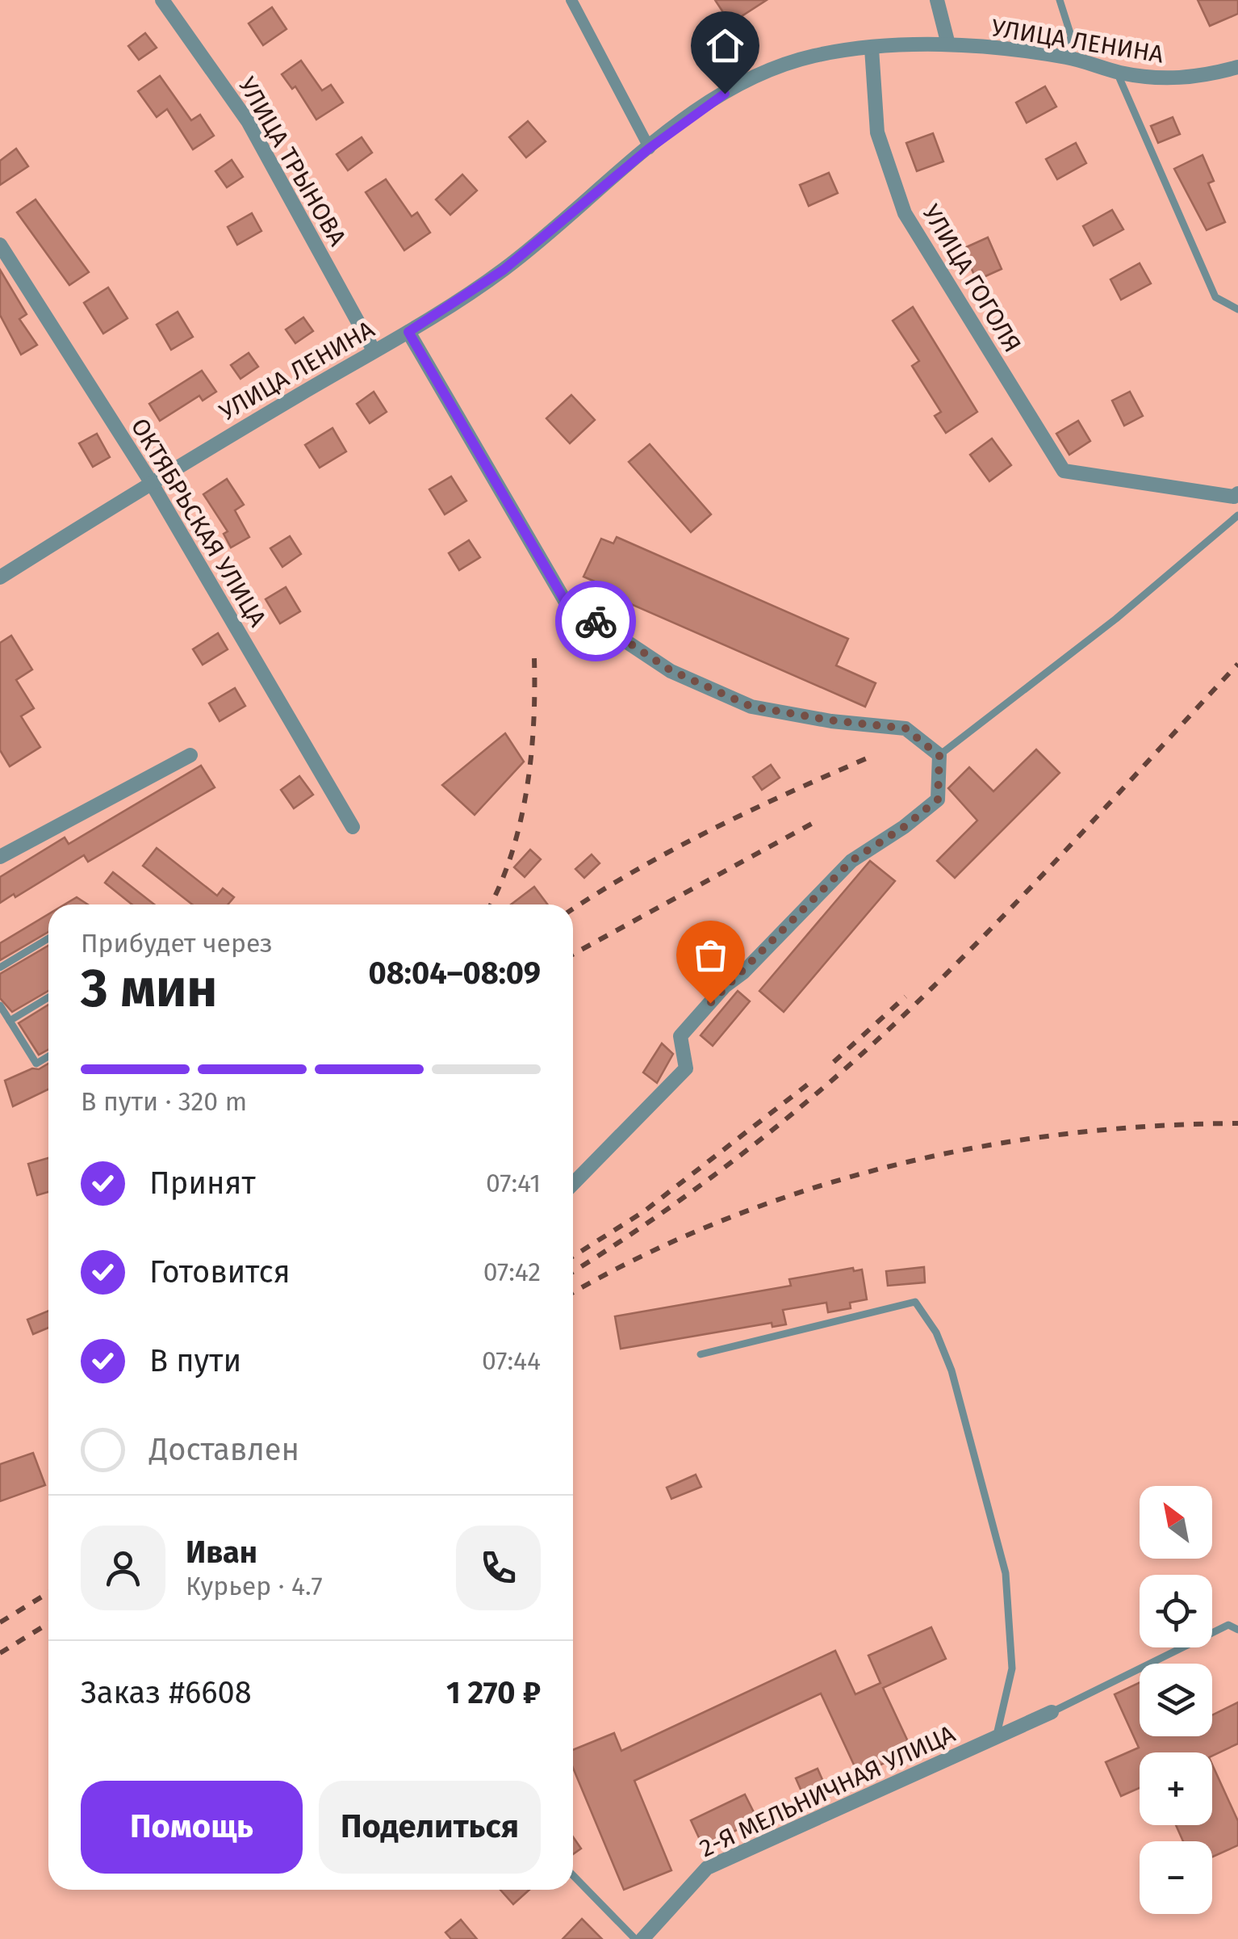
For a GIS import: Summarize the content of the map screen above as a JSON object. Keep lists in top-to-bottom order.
{
  "streets": {
    "street": [
      "УЛИЦА ЛЕНИНА",
      "УЛИЦА ТРЫНОВА",
      "УЛИЦА ГОГОЛЯ",
      "ОКТЯБРЬСКАЯ УЛИЦА",
      "2-Я МЕЛЬНИЧНАЯ УЛИЦА"
    ]
  },
  "crossings": [
    ["УЛИЦА ЛЕНИНА", "УЛИЦА ТРЫНОВА"],
    ["УЛИЦА ЛЕНИНА", "УЛИЦА ГОГОЛЯ"],
    ["УЛИЦА ЛЕНИНА", "ОКТЯБРЬСКАЯ УЛИЦА"]
  ],
  "north": "top left",
  "page": {
    "heading": ["3 мин", "Прибудет через", "08:04–08:09"],
    "panel": [
      "Иван",
      "Курьер · 4.7",
      "Заказ #6608",
      "1 270 ₽"
    ],
    "bar": "В пути · 320 m",
    "list": [
      ["Принят", "07:41"],
      ["Готовится", "07:42"],
      ["В пути", "07:44"],
      "Доставлен"
    ],
    "map_buttons": ["+", "−"],
    "buttons": ["Помощь", "Поделиться"]
  }
}
